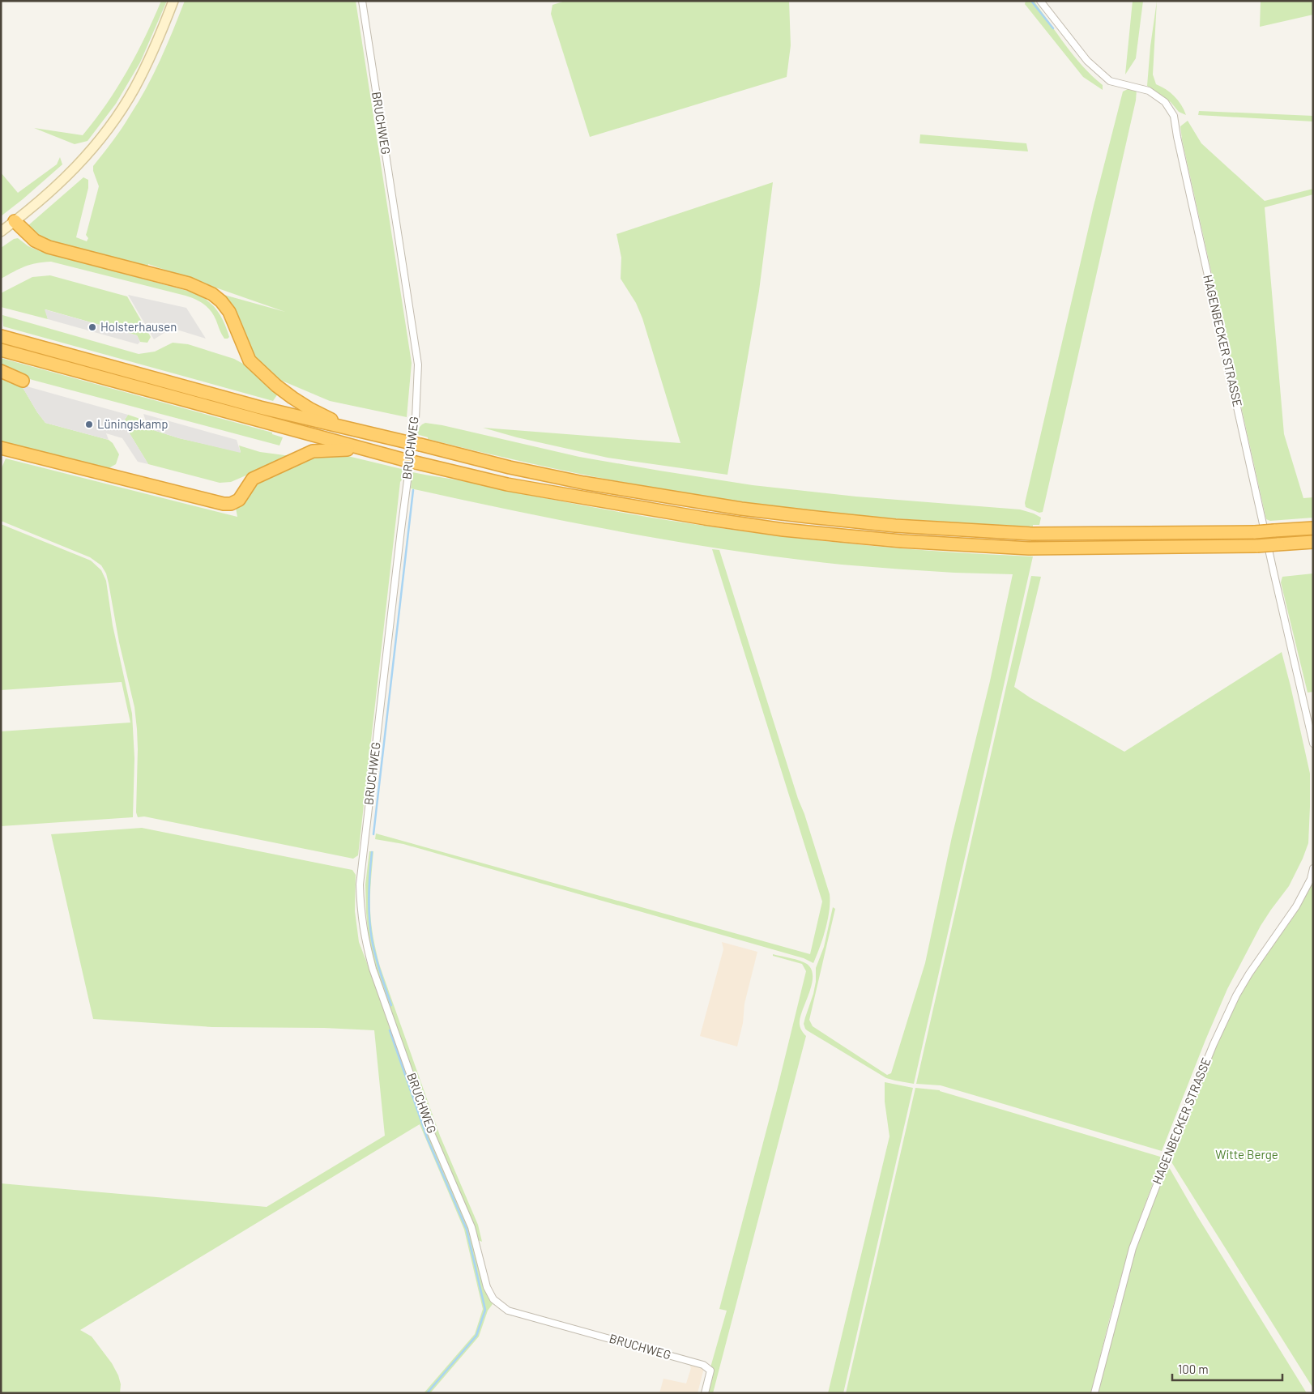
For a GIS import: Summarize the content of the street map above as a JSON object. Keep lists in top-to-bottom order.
{
  "streets": {
    "street": ["BRUCHWEG", "HAGENBECKER STRASSE"]
  },
  "parks": ["Witte Berge"],
  "places": ["Holsterhausen", "Lüningskamp"],
  "scale_bar": "100 m"
}
